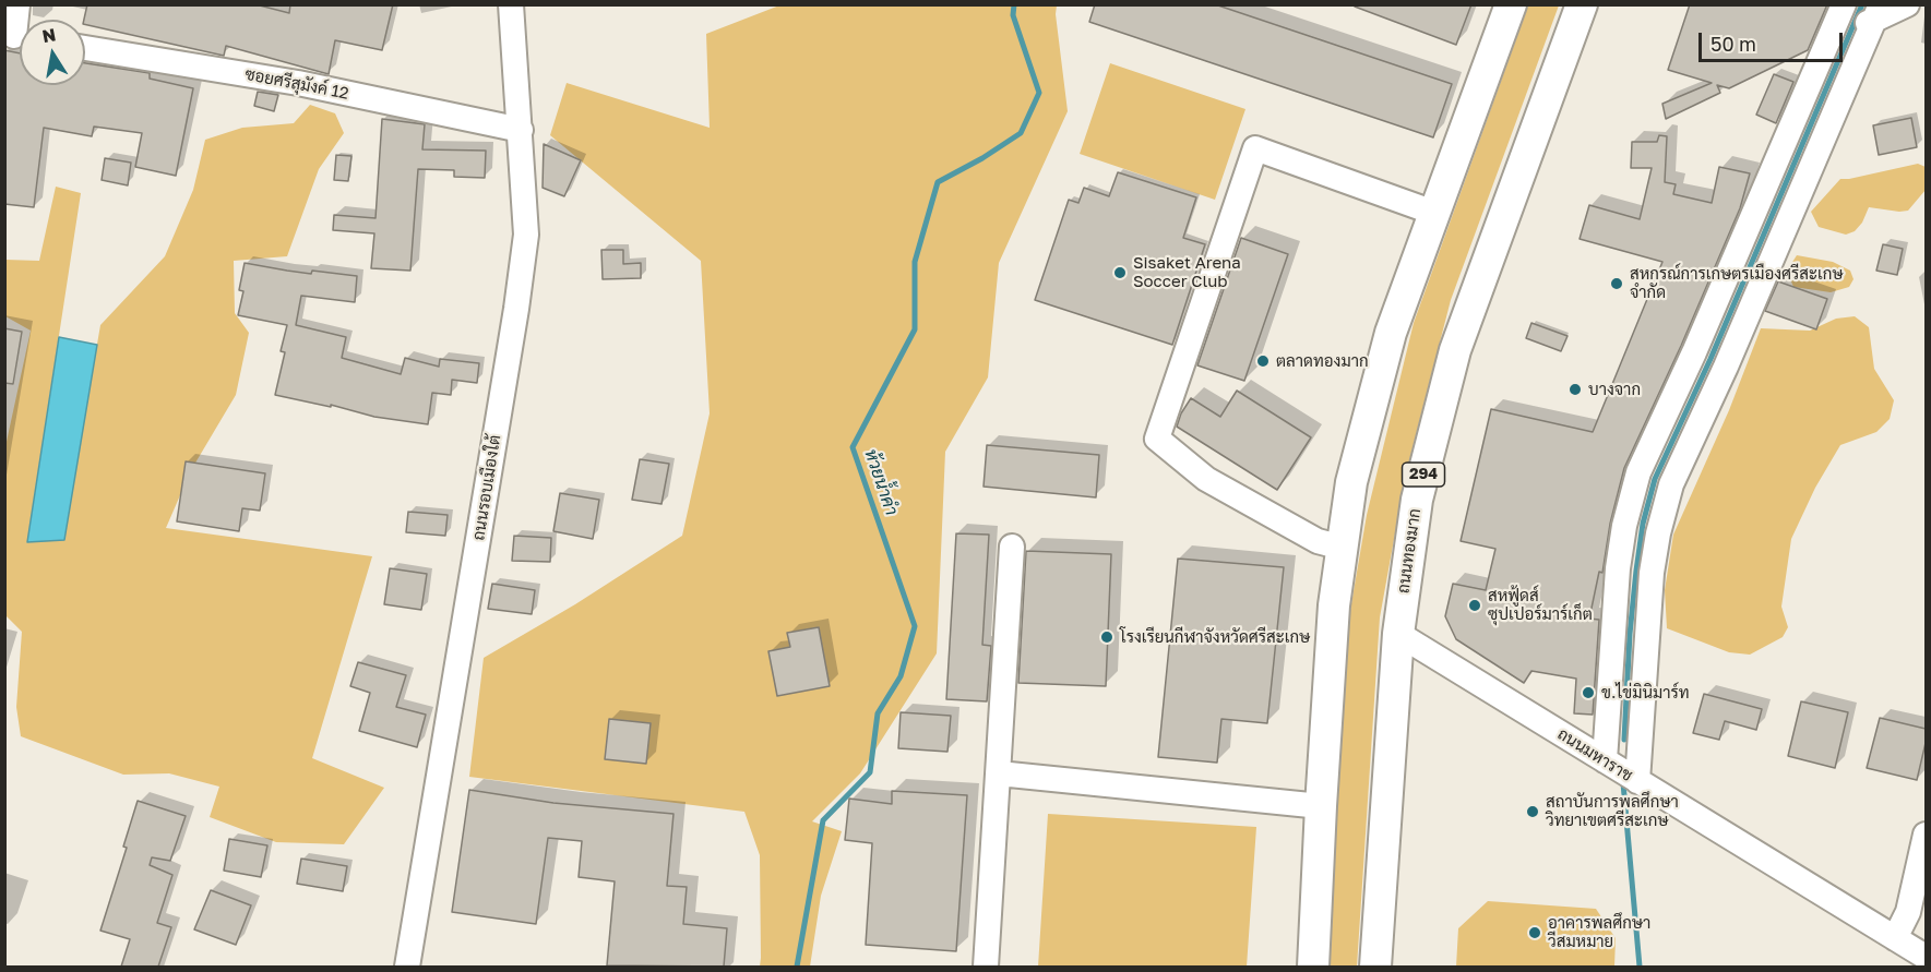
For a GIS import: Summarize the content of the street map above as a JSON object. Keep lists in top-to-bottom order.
{
  "streets": {
    "main road": ["294", "ถนนทองมาก"],
    "street": ["ซอยศรีสุมังค์ 12", "ถนนรอบเมืองใต้", "ถนนมหาราช"]
  },
  "crossings": [
    ["ซอยศรีสุมังค์ 12", "ถนนรอบเมืองใต้"],
    ["ถนนทองมาก", "ถนนมหาราช"]
  ],
  "water": ["ห้วยน้ำคำ"],
  "places": [
    "Sisaket Arena Soccer Club",
    "สหกรณ์การเกษตรเมืองศรีสะเกษ จำกัด",
    "ตลาดทองมาก",
    "บางจาก",
    "สหฟู้ดส์ ซุปเปอร์มาร์เก็ต",
    "โรงเรียนกีฬาจังหวัดศรีสะเกษ",
    "ข.ไข่มินิมาร์ท",
    "สถาบันการพลศึกษา วิทยาเขตศรีสะเกษ",
    "อาคารพลศึกษา วีสมหมาย"
  ],
  "scale_bar": "50 m",
  "north": "top"
}
